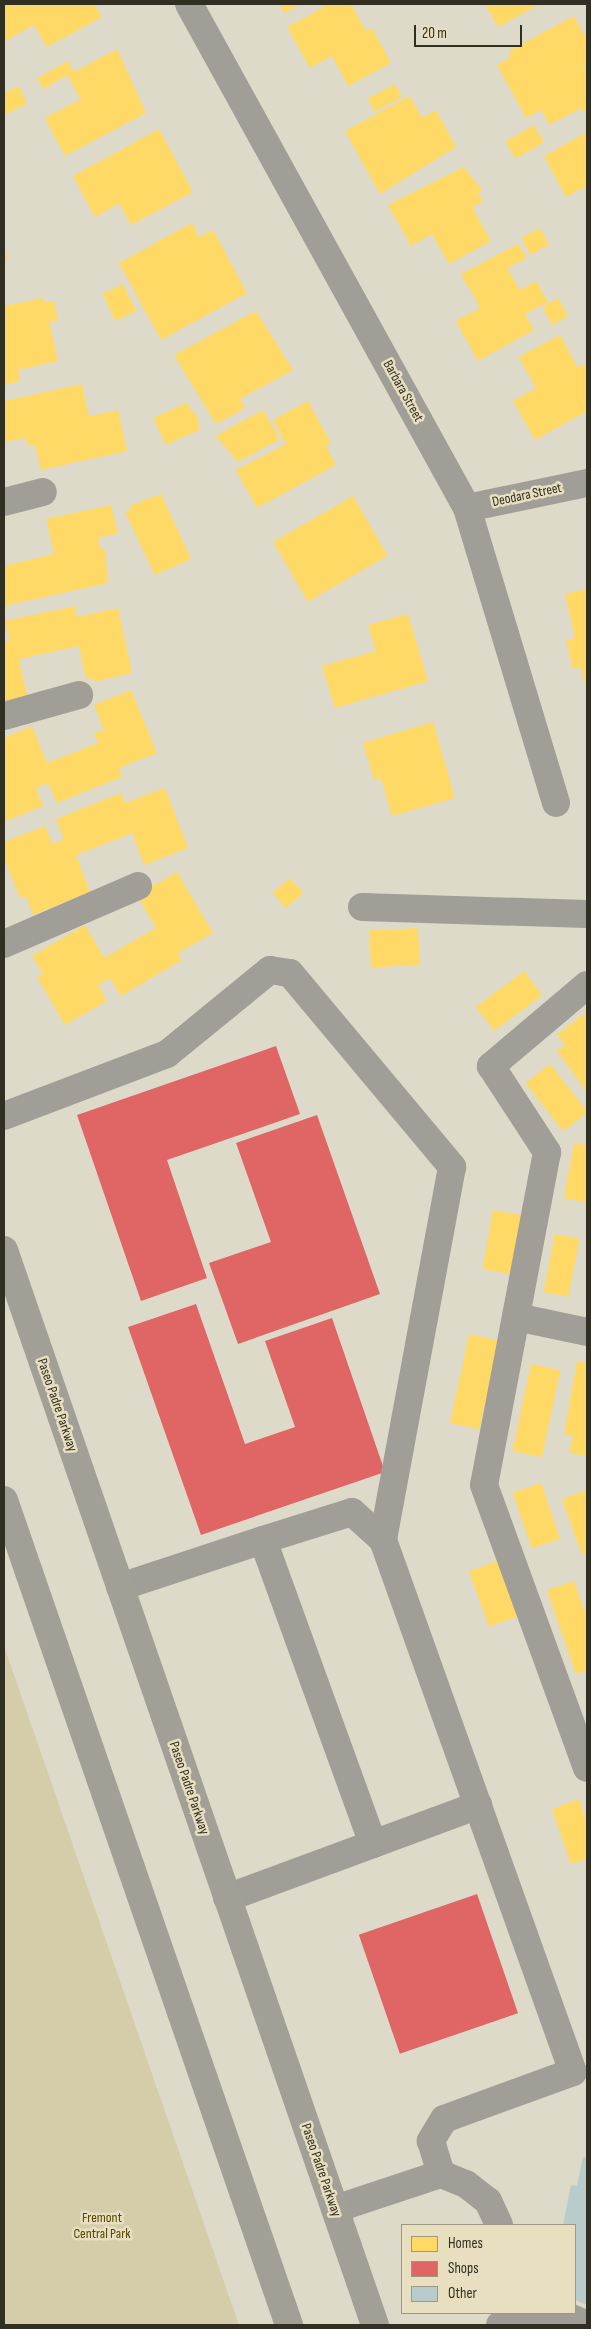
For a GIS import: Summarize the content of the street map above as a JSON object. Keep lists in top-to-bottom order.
{
  "streets": {
    "main road": ["Paseo Padre Parkway"],
    "street": ["Barbara Street", "Deodara Street"]
  },
  "crossings": [
    ["Barbara Street", "Deodara Street"]
  ],
  "parks": ["Fremont Central Park"],
  "legend": ["Homes", "Shops", "Other"],
  "scale_bar": "20 m"
}
